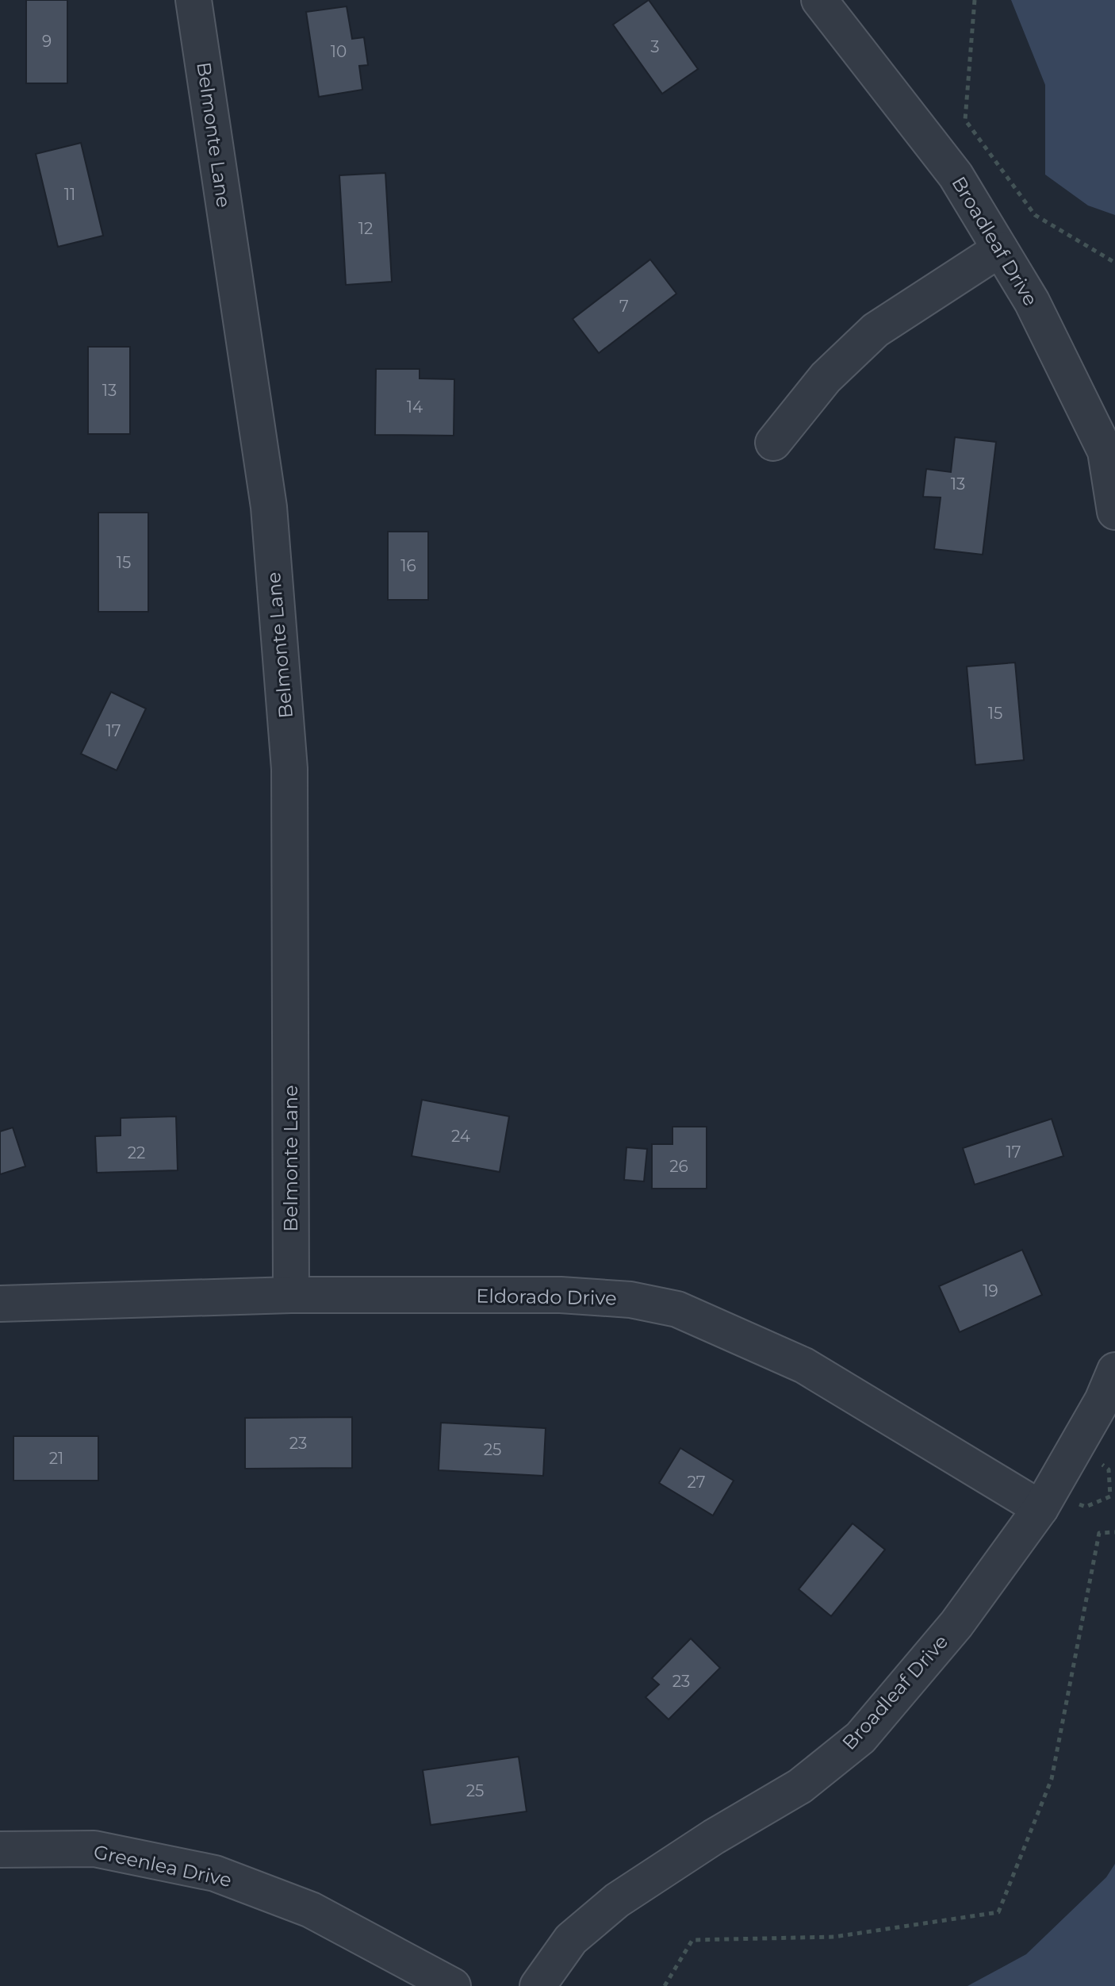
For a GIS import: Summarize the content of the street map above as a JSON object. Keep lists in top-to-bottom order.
{
  "streets": {
    "street": [
      "Belmonte Lane",
      "Broadleaf Drive",
      "Eldorado Drive",
      "Greenlea Drive"
    ]
  },
  "crossings": [
    ["Belmonte Lane", "Eldorado Drive"],
    ["Broadleaf Drive", "Eldorado Drive"]
  ],
  "house_numbers": [
    "9",
    "3",
    "10",
    "11",
    "12",
    "7",
    "13",
    "14",
    "13",
    "15",
    "16",
    "15",
    "17",
    "24",
    "17",
    "22",
    "26",
    "19",
    "23",
    "25",
    "21",
    "27",
    "23",
    "25"
  ]
}
